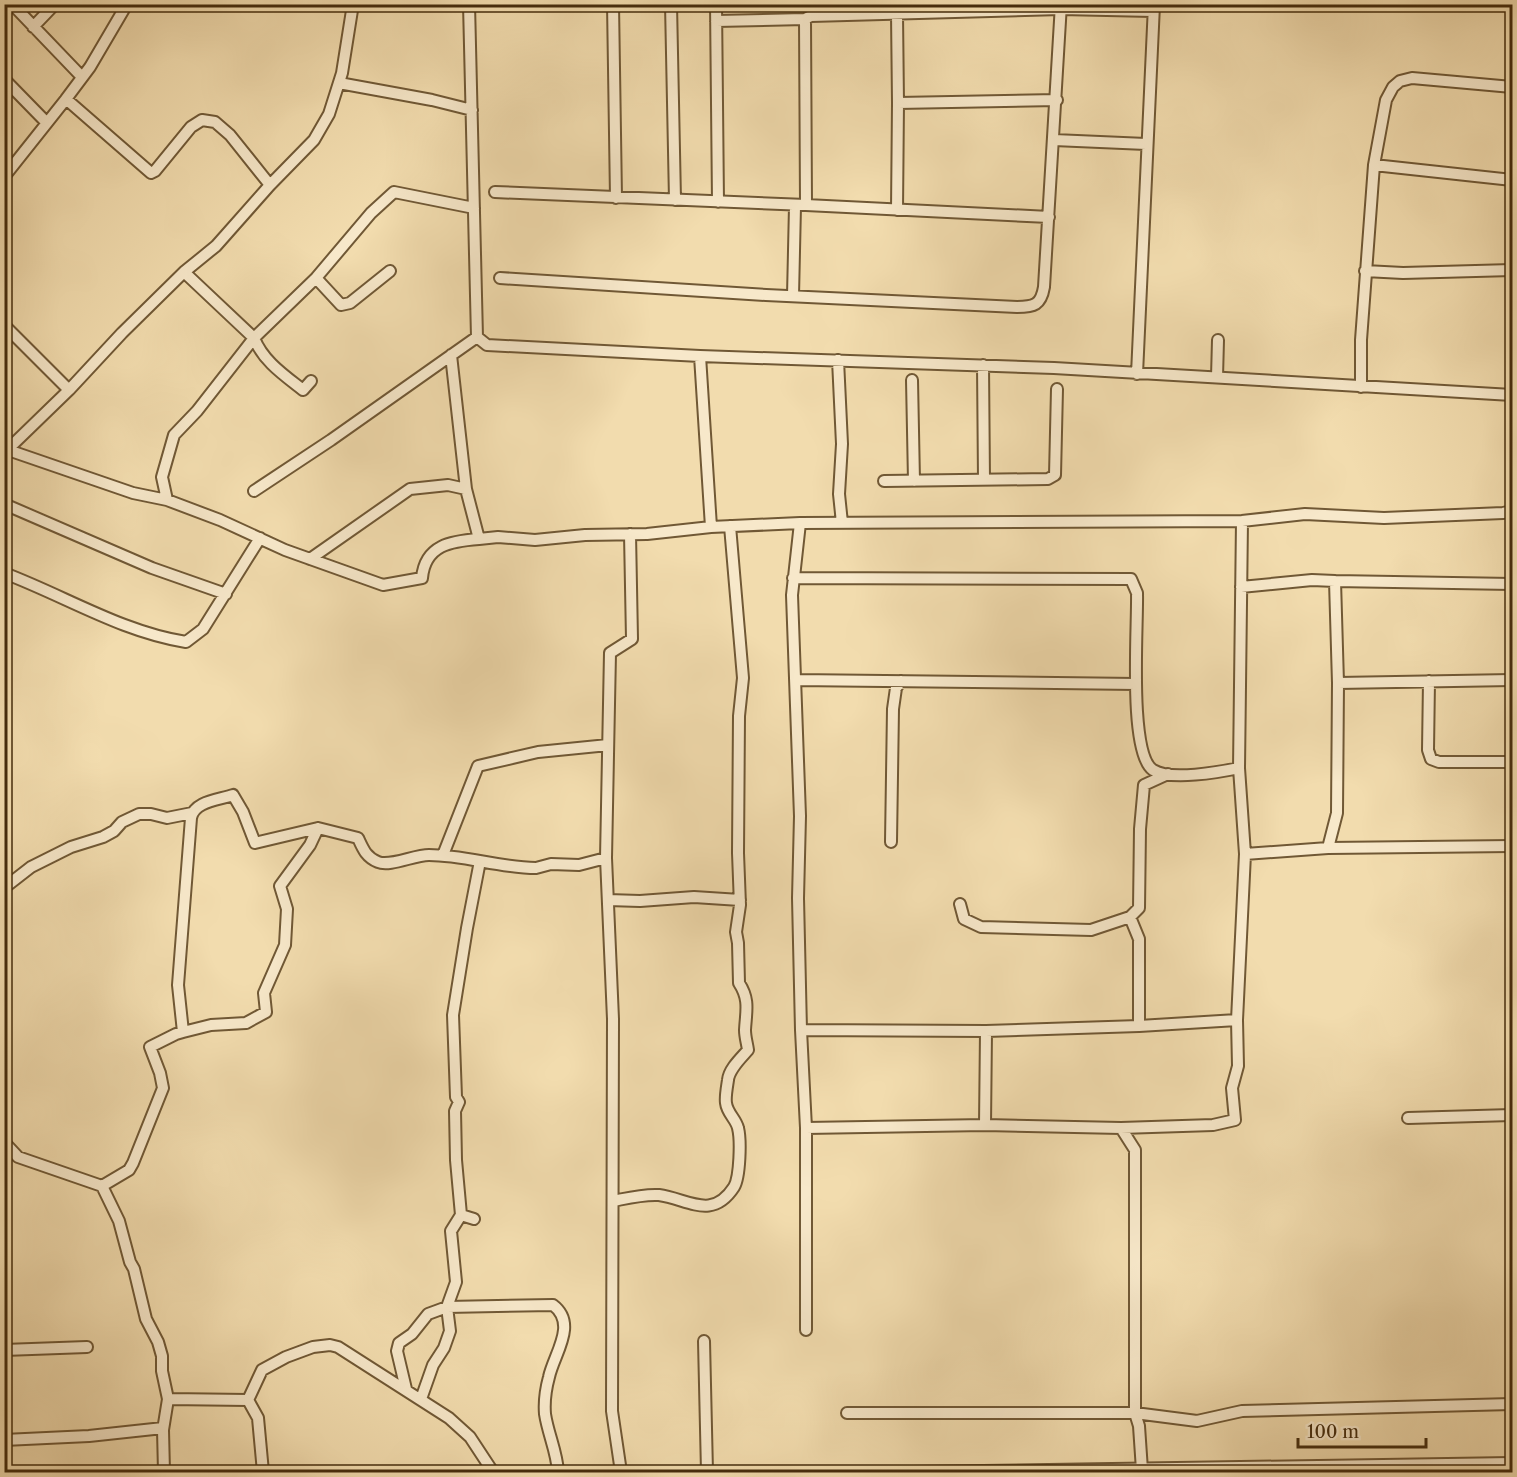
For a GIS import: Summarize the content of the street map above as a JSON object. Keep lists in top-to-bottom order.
{
  "scale_bar": "100 m"
}
